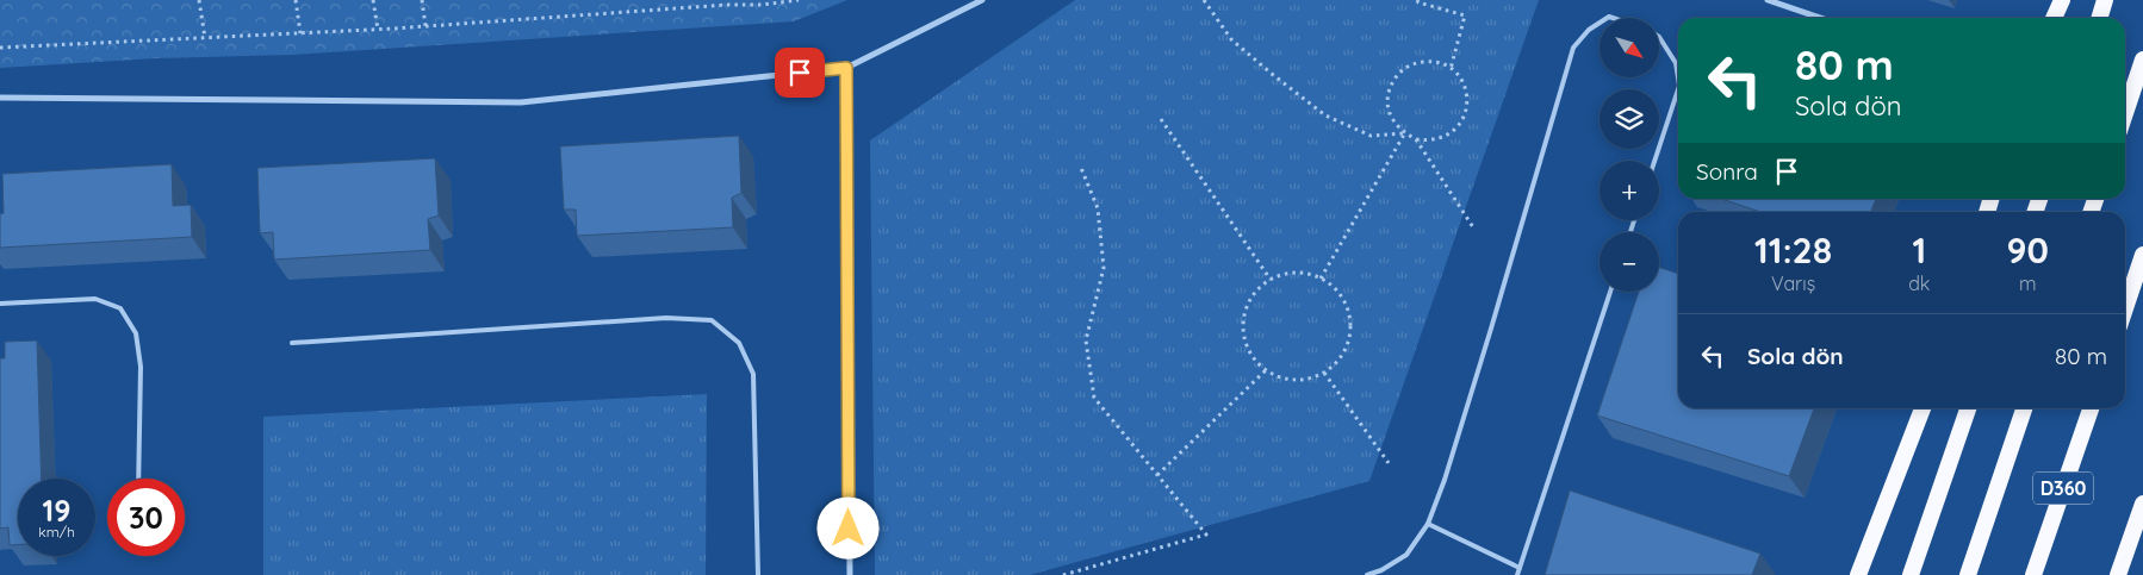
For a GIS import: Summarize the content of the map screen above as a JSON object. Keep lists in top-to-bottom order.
{
  "streets": {
    "highway": ["D360"]
  },
  "north": "bottom right",
  "page": {
    "map_buttons": ["+", "−"],
    "turn": ["80 m", "Sola dön"],
    "then": "Sonra",
    "eta": [
      "11:28",
      "Varış",
      "1",
      "dk",
      "90",
      "m"
    ],
    "list": [
      {
        "name": "Sola dön",
        "value": "80 m"
      }
    ],
    "speed": "19 km/h",
    "limit": "30"
  }
}
